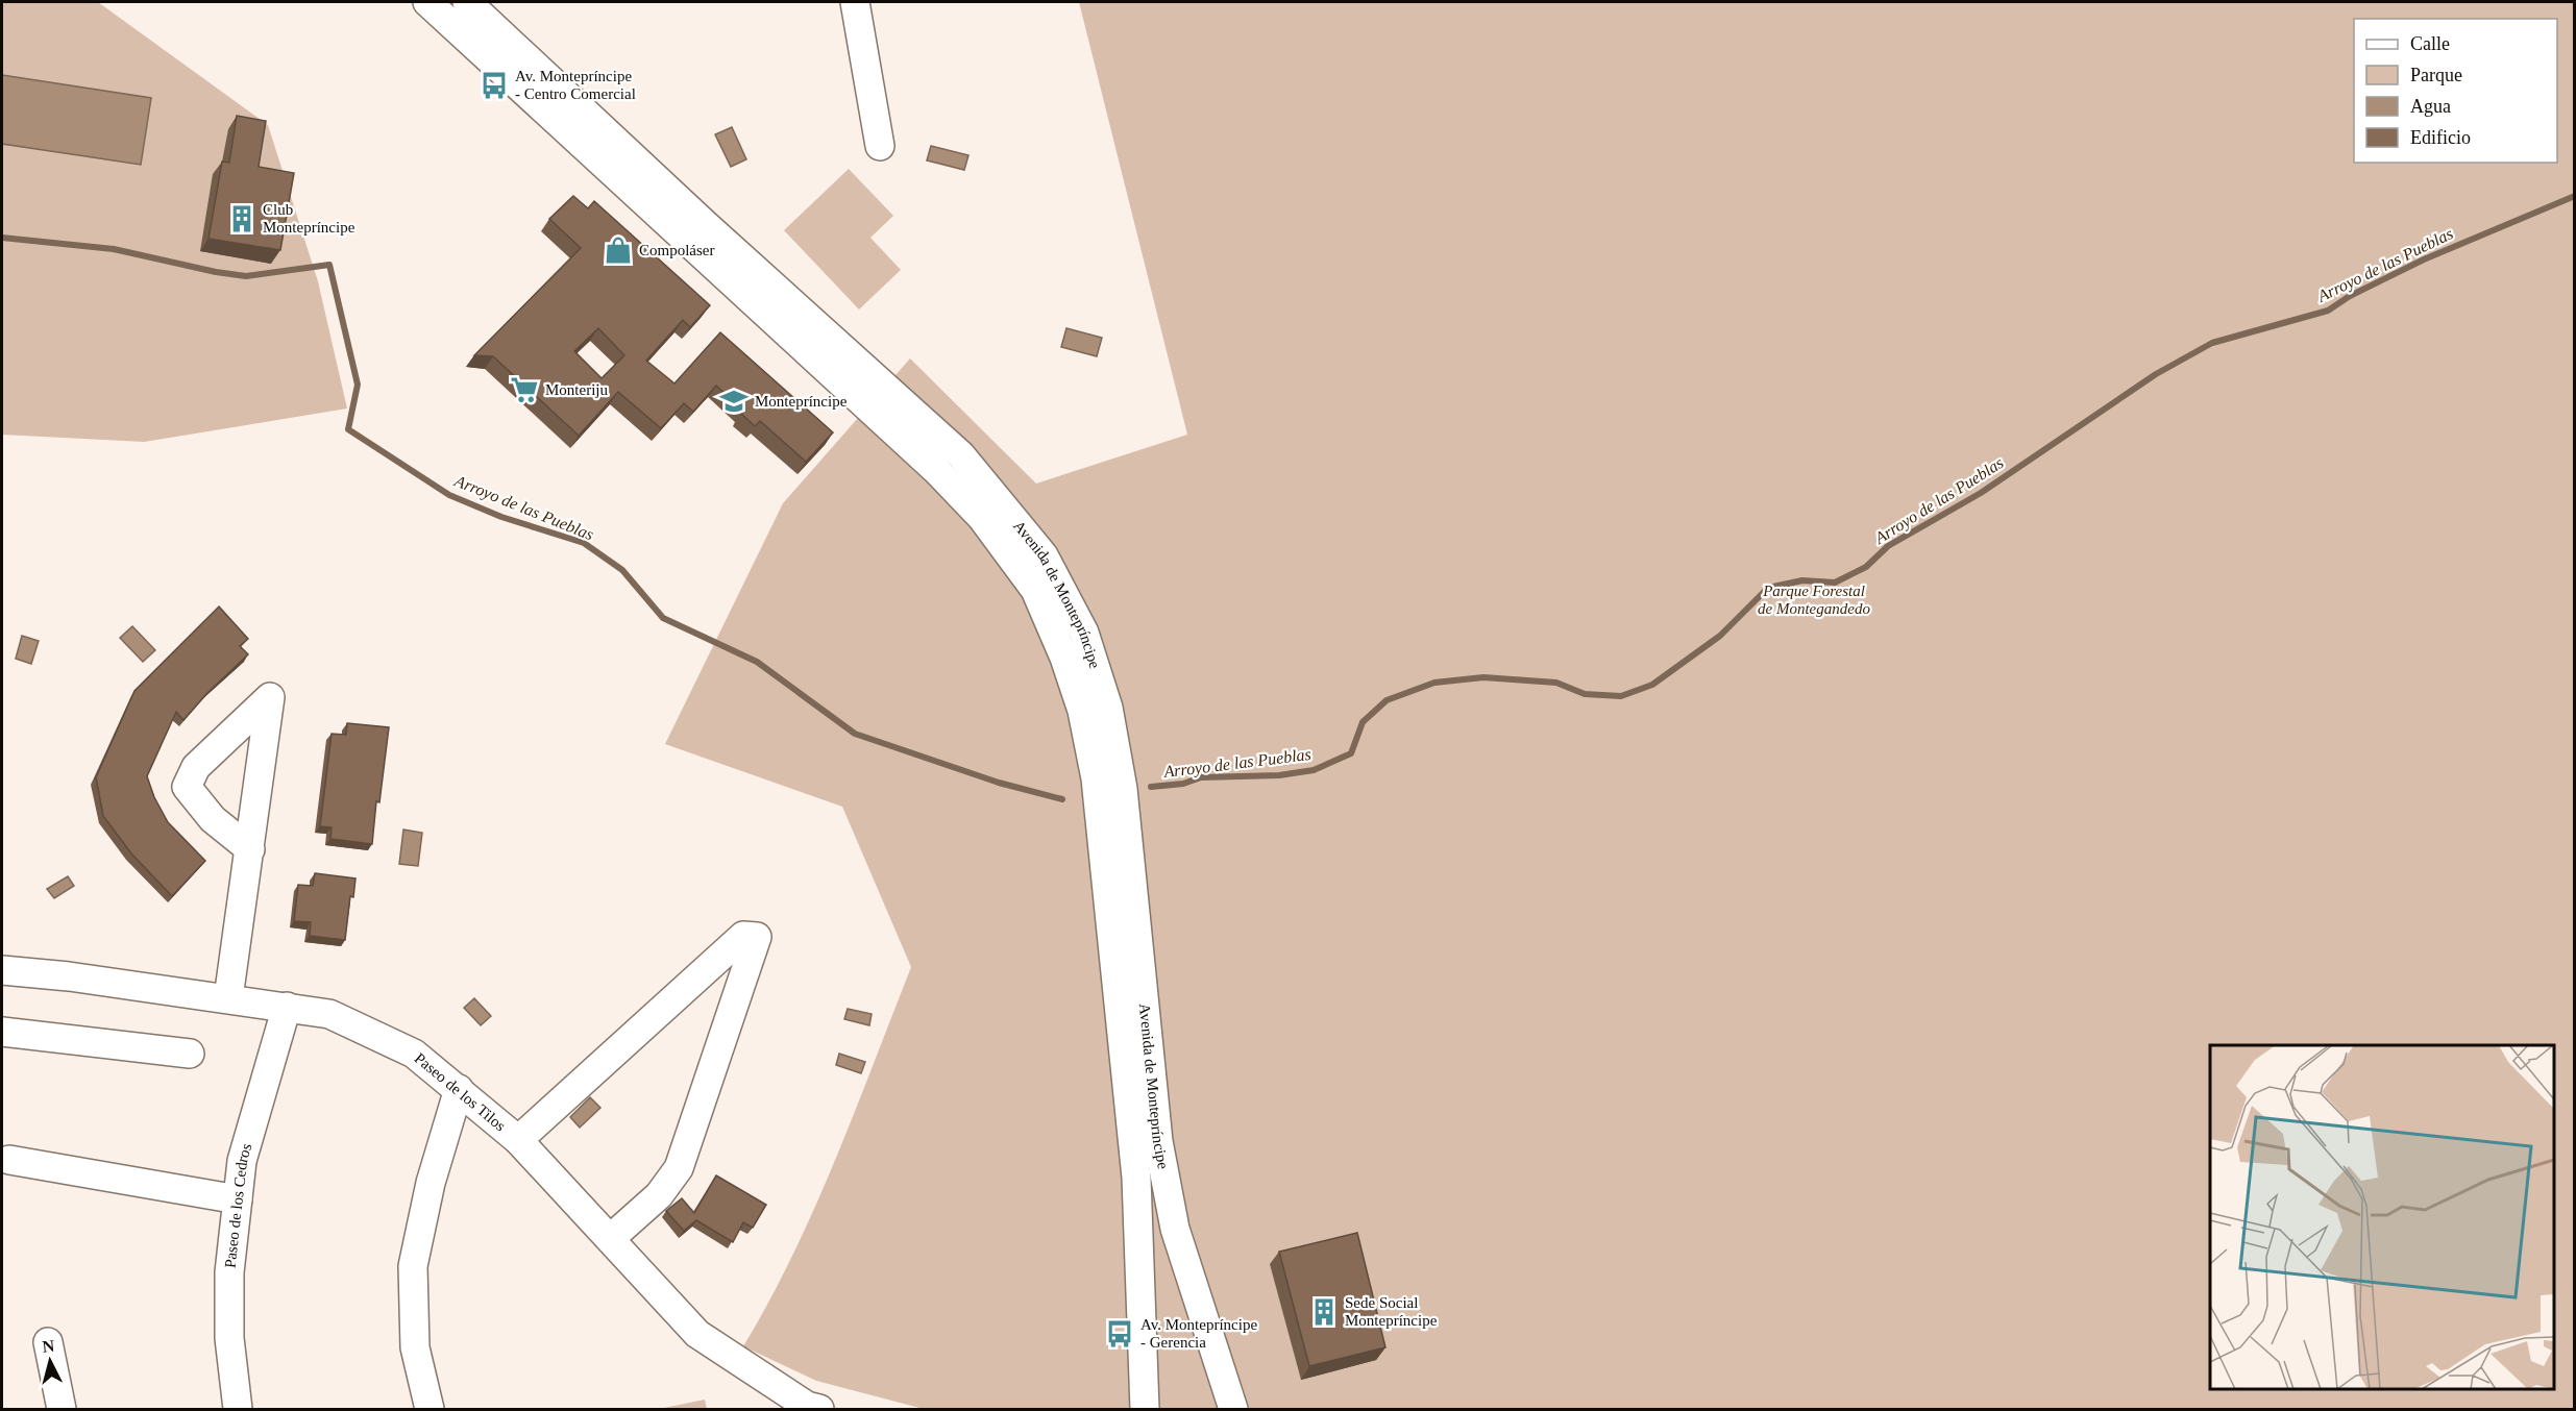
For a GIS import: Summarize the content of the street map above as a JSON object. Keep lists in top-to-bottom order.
{
  "streets": {
    "street": ["Avenida de Montepríncipe", "Paseo de los Tilos", "Paseo de los Cedros"]
  },
  "crossings": [
    ["Paseo de los Tilos", "Paseo de los Cedros"]
  ],
  "water": ["Arroyo de las Pueblas"],
  "parks": ["Parque Forestal de Montegandedo"],
  "places": {
    "bus stop": ["Av. Montepríncipe - Centro Comercial", "Av. Montepríncipe - Gerencia"],
    "building": ["Club Montepríncipe", "Sede Social Montepríncipe"],
    "shop": ["Compoláser"],
    "supermarket": ["Monteriju"],
    "school or university": ["Montepríncipe"]
  },
  "legend": [
    "Calle",
    "Parque",
    "Agua",
    "Edificio"
  ],
  "north": "top"
}
